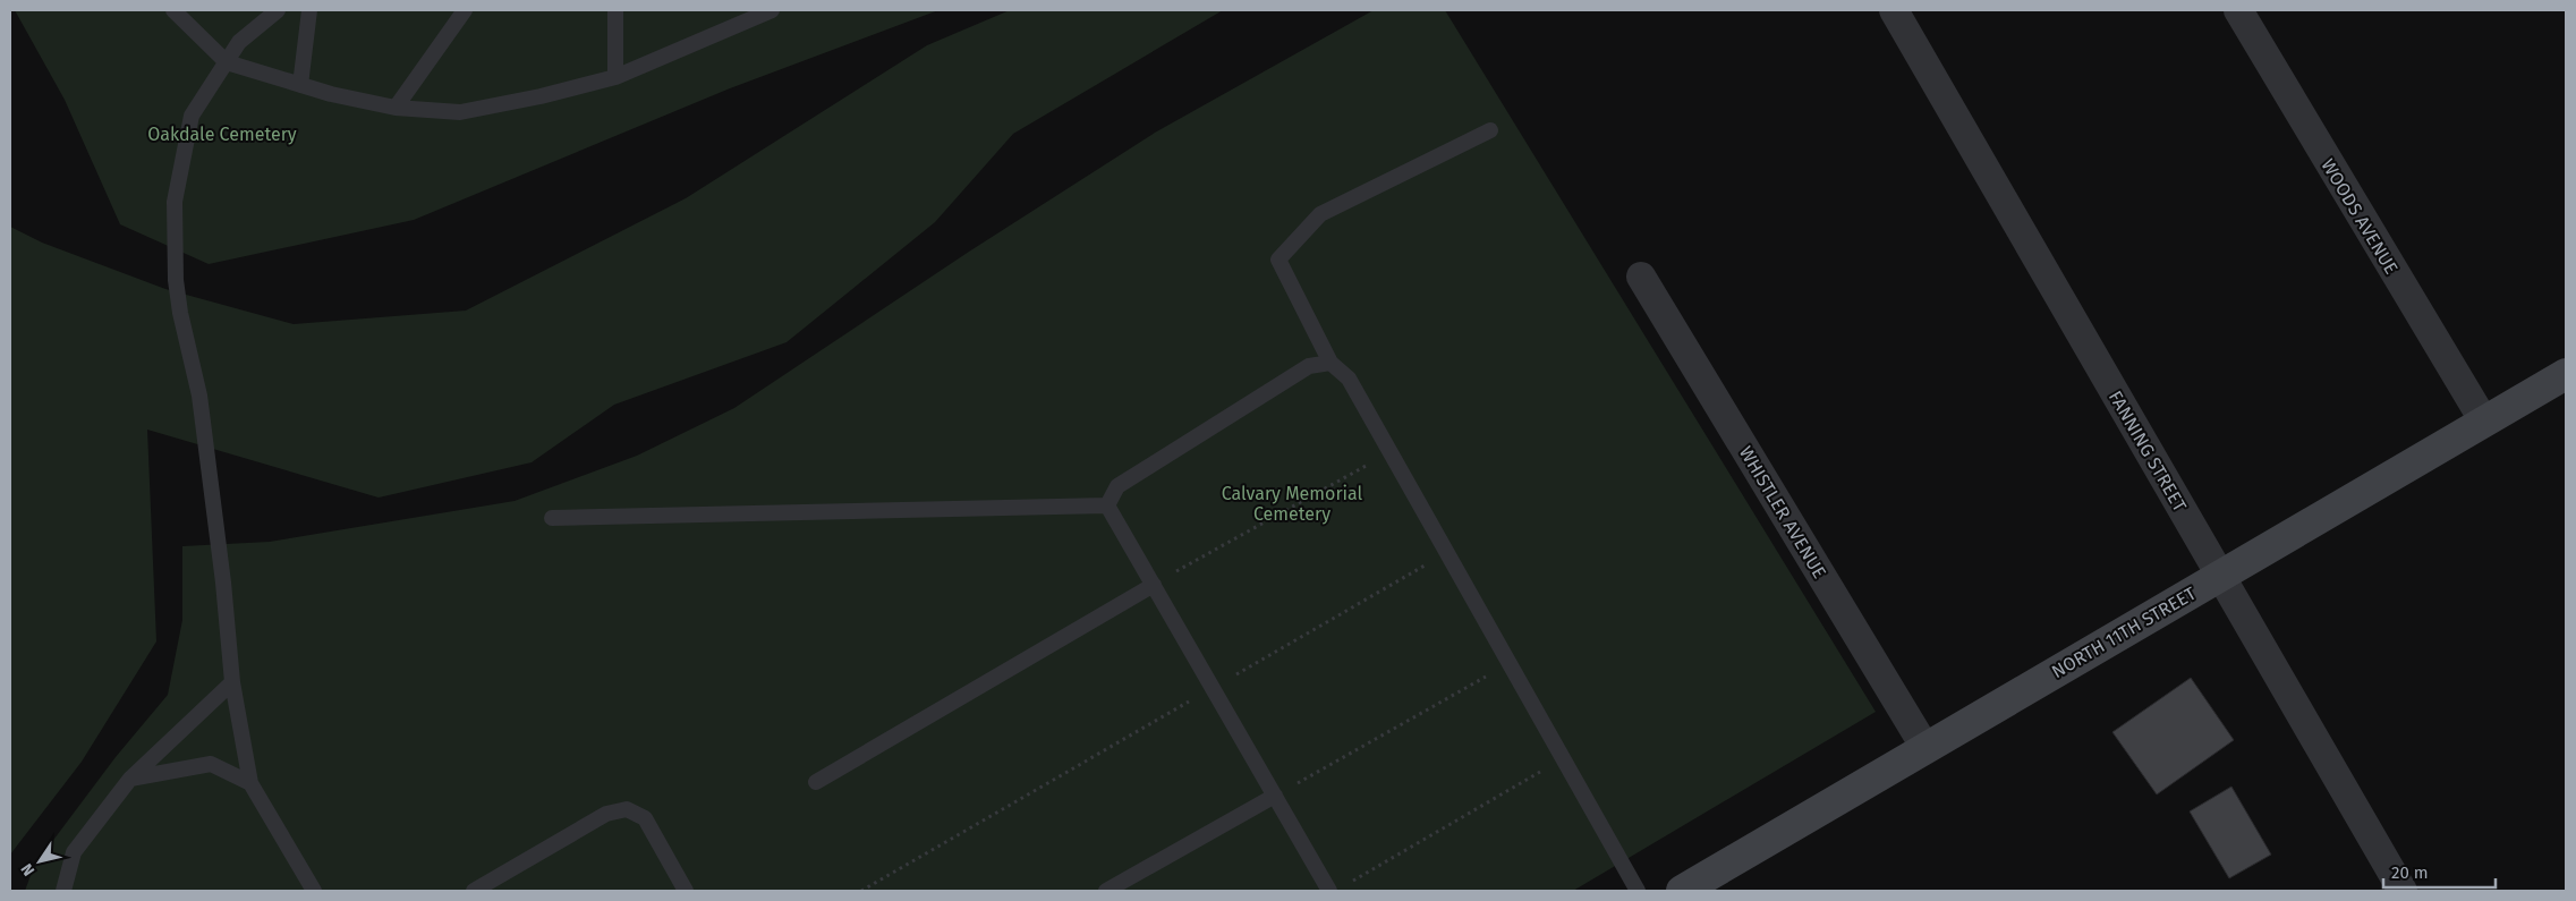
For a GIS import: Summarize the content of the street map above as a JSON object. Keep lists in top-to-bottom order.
{
  "streets": {
    "street": [
      "WOODS AVENUE",
      "FANNING STREET",
      "WHISTLER AVENUE",
      "NORTH 11TH STREET"
    ]
  },
  "crossings": [
    ["WOODS AVENUE", "NORTH 11TH STREET"],
    ["FANNING STREET", "NORTH 11TH STREET"],
    ["WHISTLER AVENUE", "NORTH 11TH STREET"]
  ],
  "parks": ["Oakdale Cemetery", "Calvary Memorial Cemetery"],
  "scale_bar": "20 m",
  "north": "bottom left"
}
